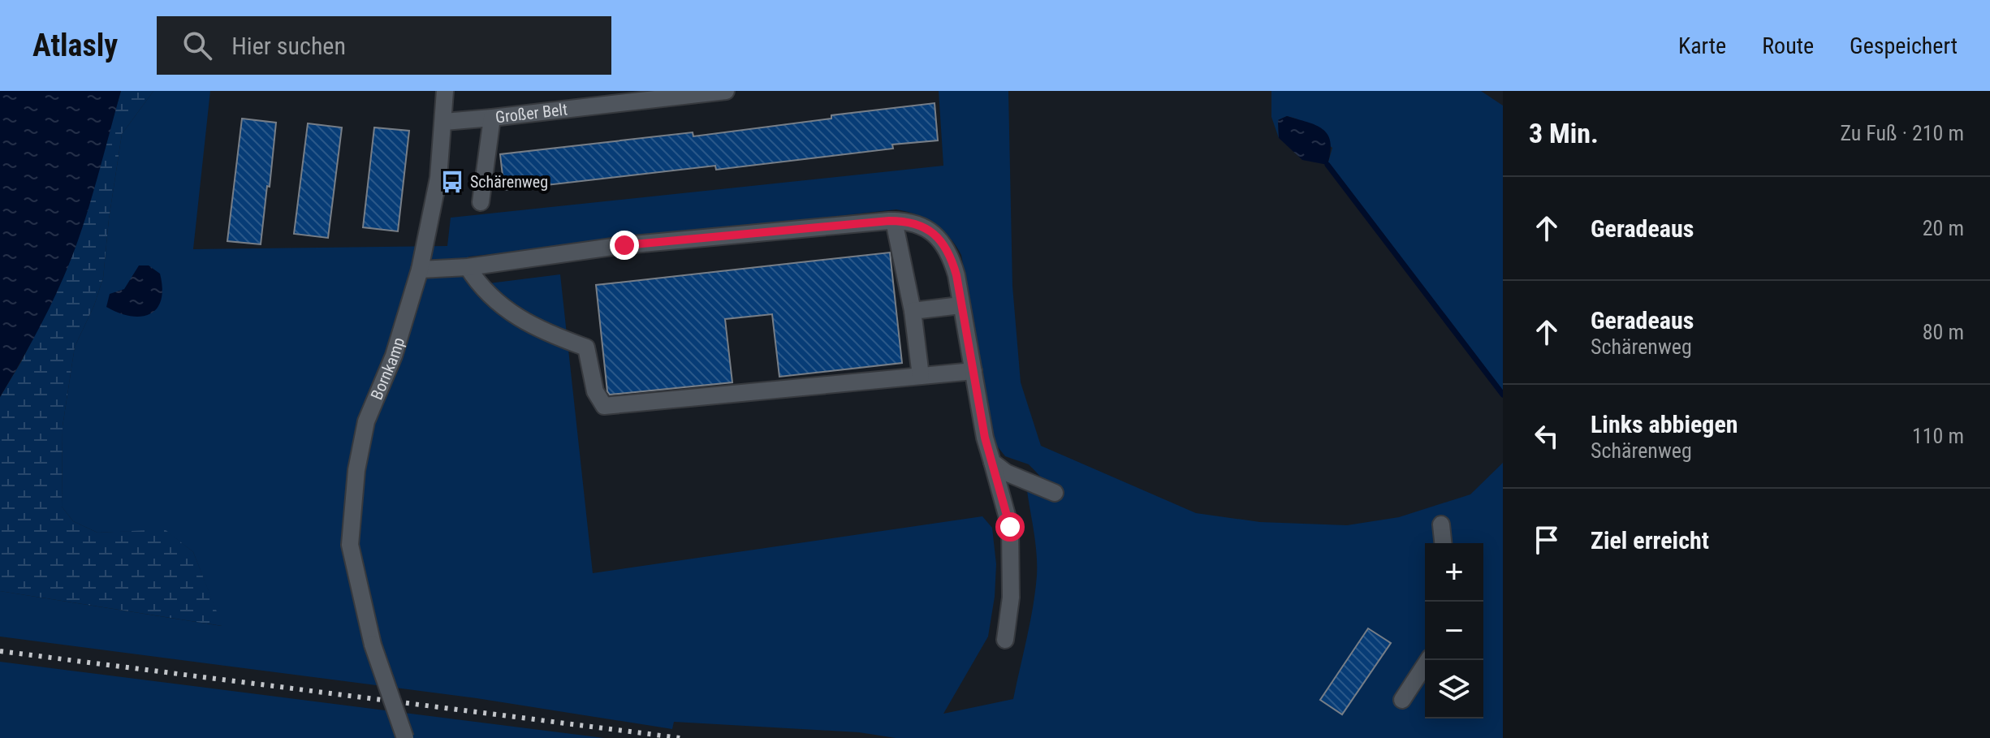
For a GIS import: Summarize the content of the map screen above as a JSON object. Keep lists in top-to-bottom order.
{
  "streets": {
    "street": ["Großer Belt", "Bornkamp"]
  },
  "crossings": [
    ["Großer Belt", "Bornkamp"]
  ],
  "places": {
    "bus stop": ["Schärenweg"]
  },
  "page": {
    "header": "Atlasly",
    "search": "Hier suchen",
    "nav": ["Karte", "Route", "Gespeichert"],
    "heading": ["3 Min.", "Zu Fuß · 210 m"],
    "list": [
      ["Geradeaus", "20 m"],
      ["Geradeaus", "Schärenweg", "80 m"],
      ["Links abbiegen", "Schärenweg", "110 m"],
      "Ziel erreicht"
    ],
    "map_buttons": ["+", "−"]
  }
}
